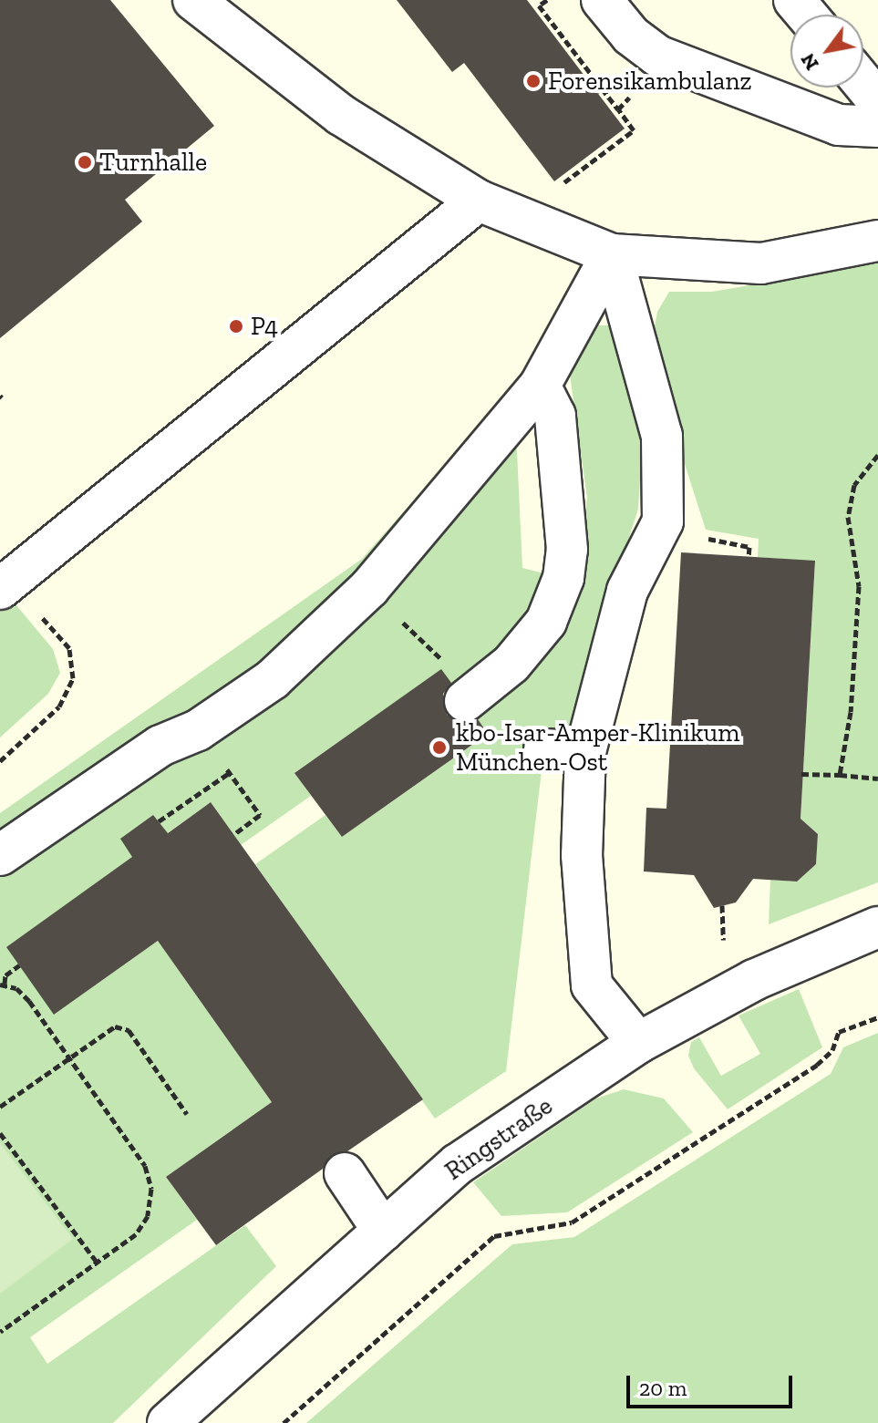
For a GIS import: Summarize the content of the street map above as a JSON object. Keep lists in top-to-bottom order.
{
  "streets": {
    "lane": ["Ringstraße"]
  },
  "places": [
    "Forensikambulanz",
    "Turnhalle",
    "P4",
    "kbo-Isar-Amper-Klinikum München-Ost"
  ],
  "scale_bar": "20 m",
  "north": "bottom left"
}
